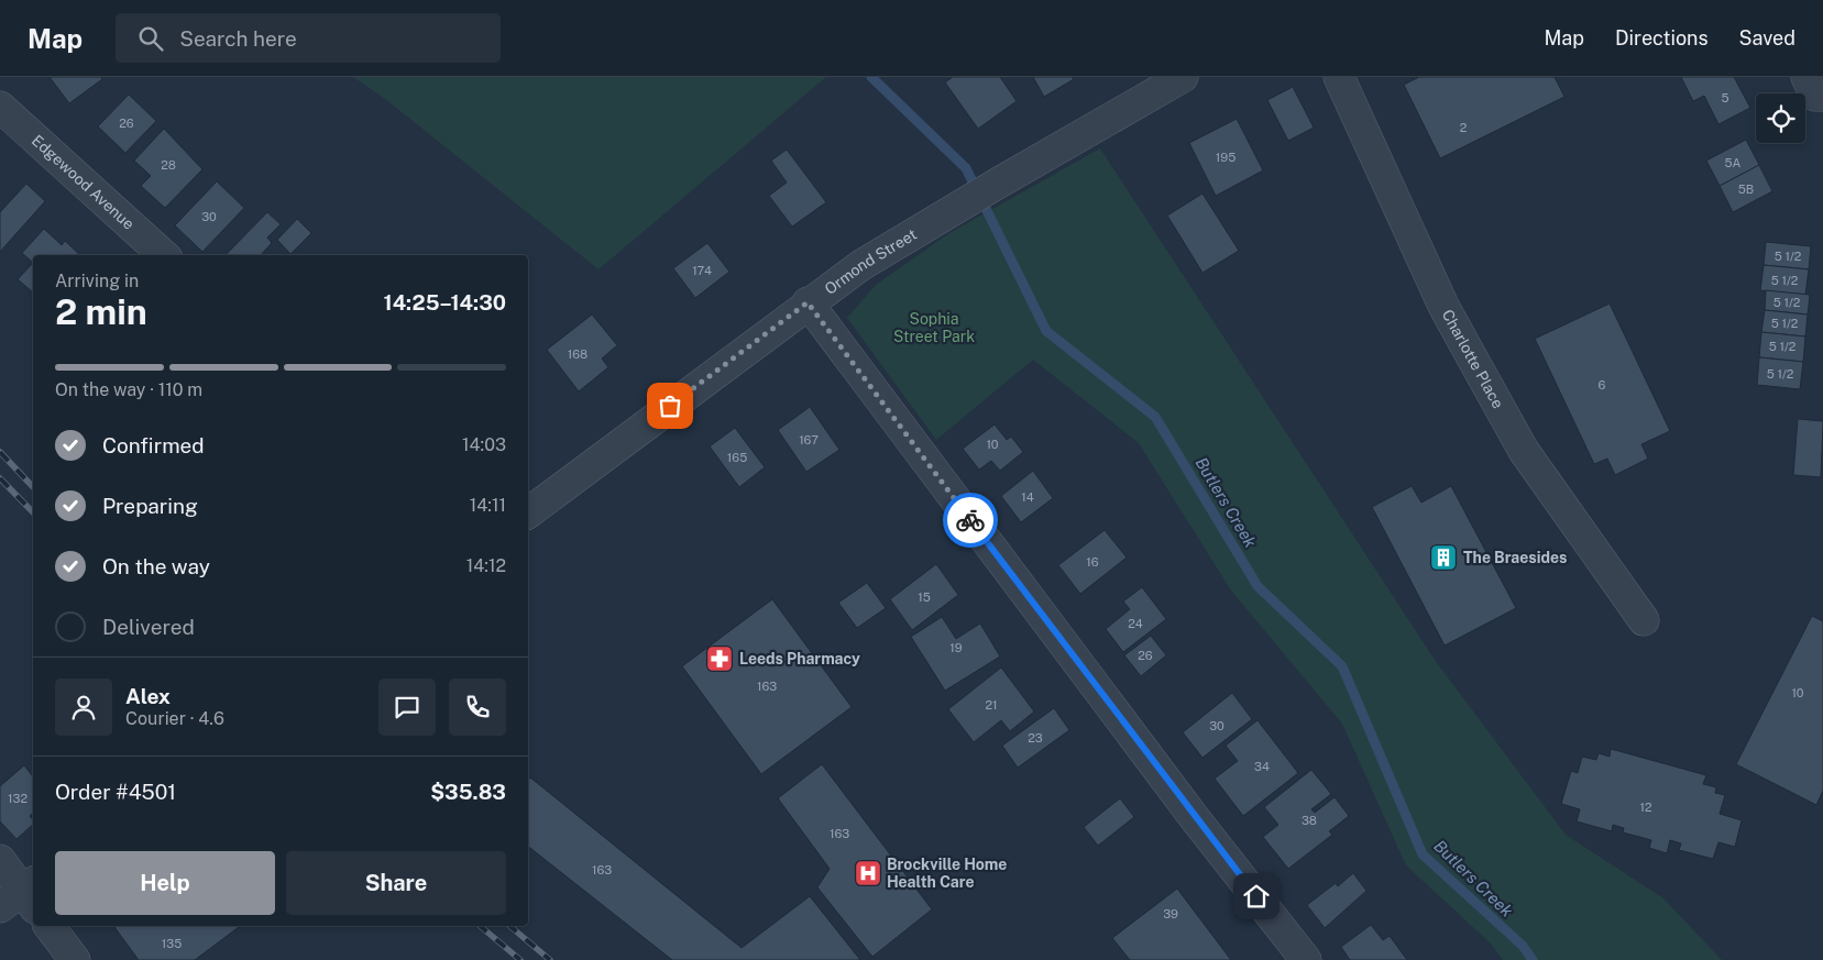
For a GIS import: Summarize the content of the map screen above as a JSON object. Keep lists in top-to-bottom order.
{
  "streets": {
    "street": ["Edgewood Avenue", "Ormond Street", "Charlotte Place"]
  },
  "water": ["Butlers Creek"],
  "parks": ["Sophia Street Park"],
  "places": {
    "building": ["The Braesides"],
    "pharmacy": ["Leeds Pharmacy"],
    "hospital": ["Brockville Home Health Care"]
  },
  "house_numbers": [
    "5",
    "26",
    "2",
    "195",
    "5A",
    "28",
    "5B",
    "30",
    "5 1/2",
    "174",
    "5 1/2",
    "5 1/2",
    "5 1/2",
    "5 1/2",
    "168",
    "5 1/2",
    "6",
    "167",
    "10",
    "165",
    "14",
    "16",
    "15",
    "24",
    "19",
    "26",
    "163",
    "10",
    "21",
    "30",
    "23",
    "34",
    "132",
    "12",
    "38",
    "163",
    "163",
    "39",
    "135"
  ],
  "page": {
    "header": "Map",
    "search": "Search here",
    "nav": ["Map", "Directions", "Saved"],
    "heading": ["2 min", "Arriving in", "14:25–14:30"],
    "panel": [
      "Alex",
      "Courier · 4.6",
      "Order #4501",
      "$35.83"
    ],
    "bar": "On the way · 110 m",
    "list": [
      ["Confirmed", "14:03"],
      ["Preparing", "14:11"],
      ["On the way", "14:12"],
      "Delivered"
    ],
    "buttons": ["Help", "Share"]
  }
}
